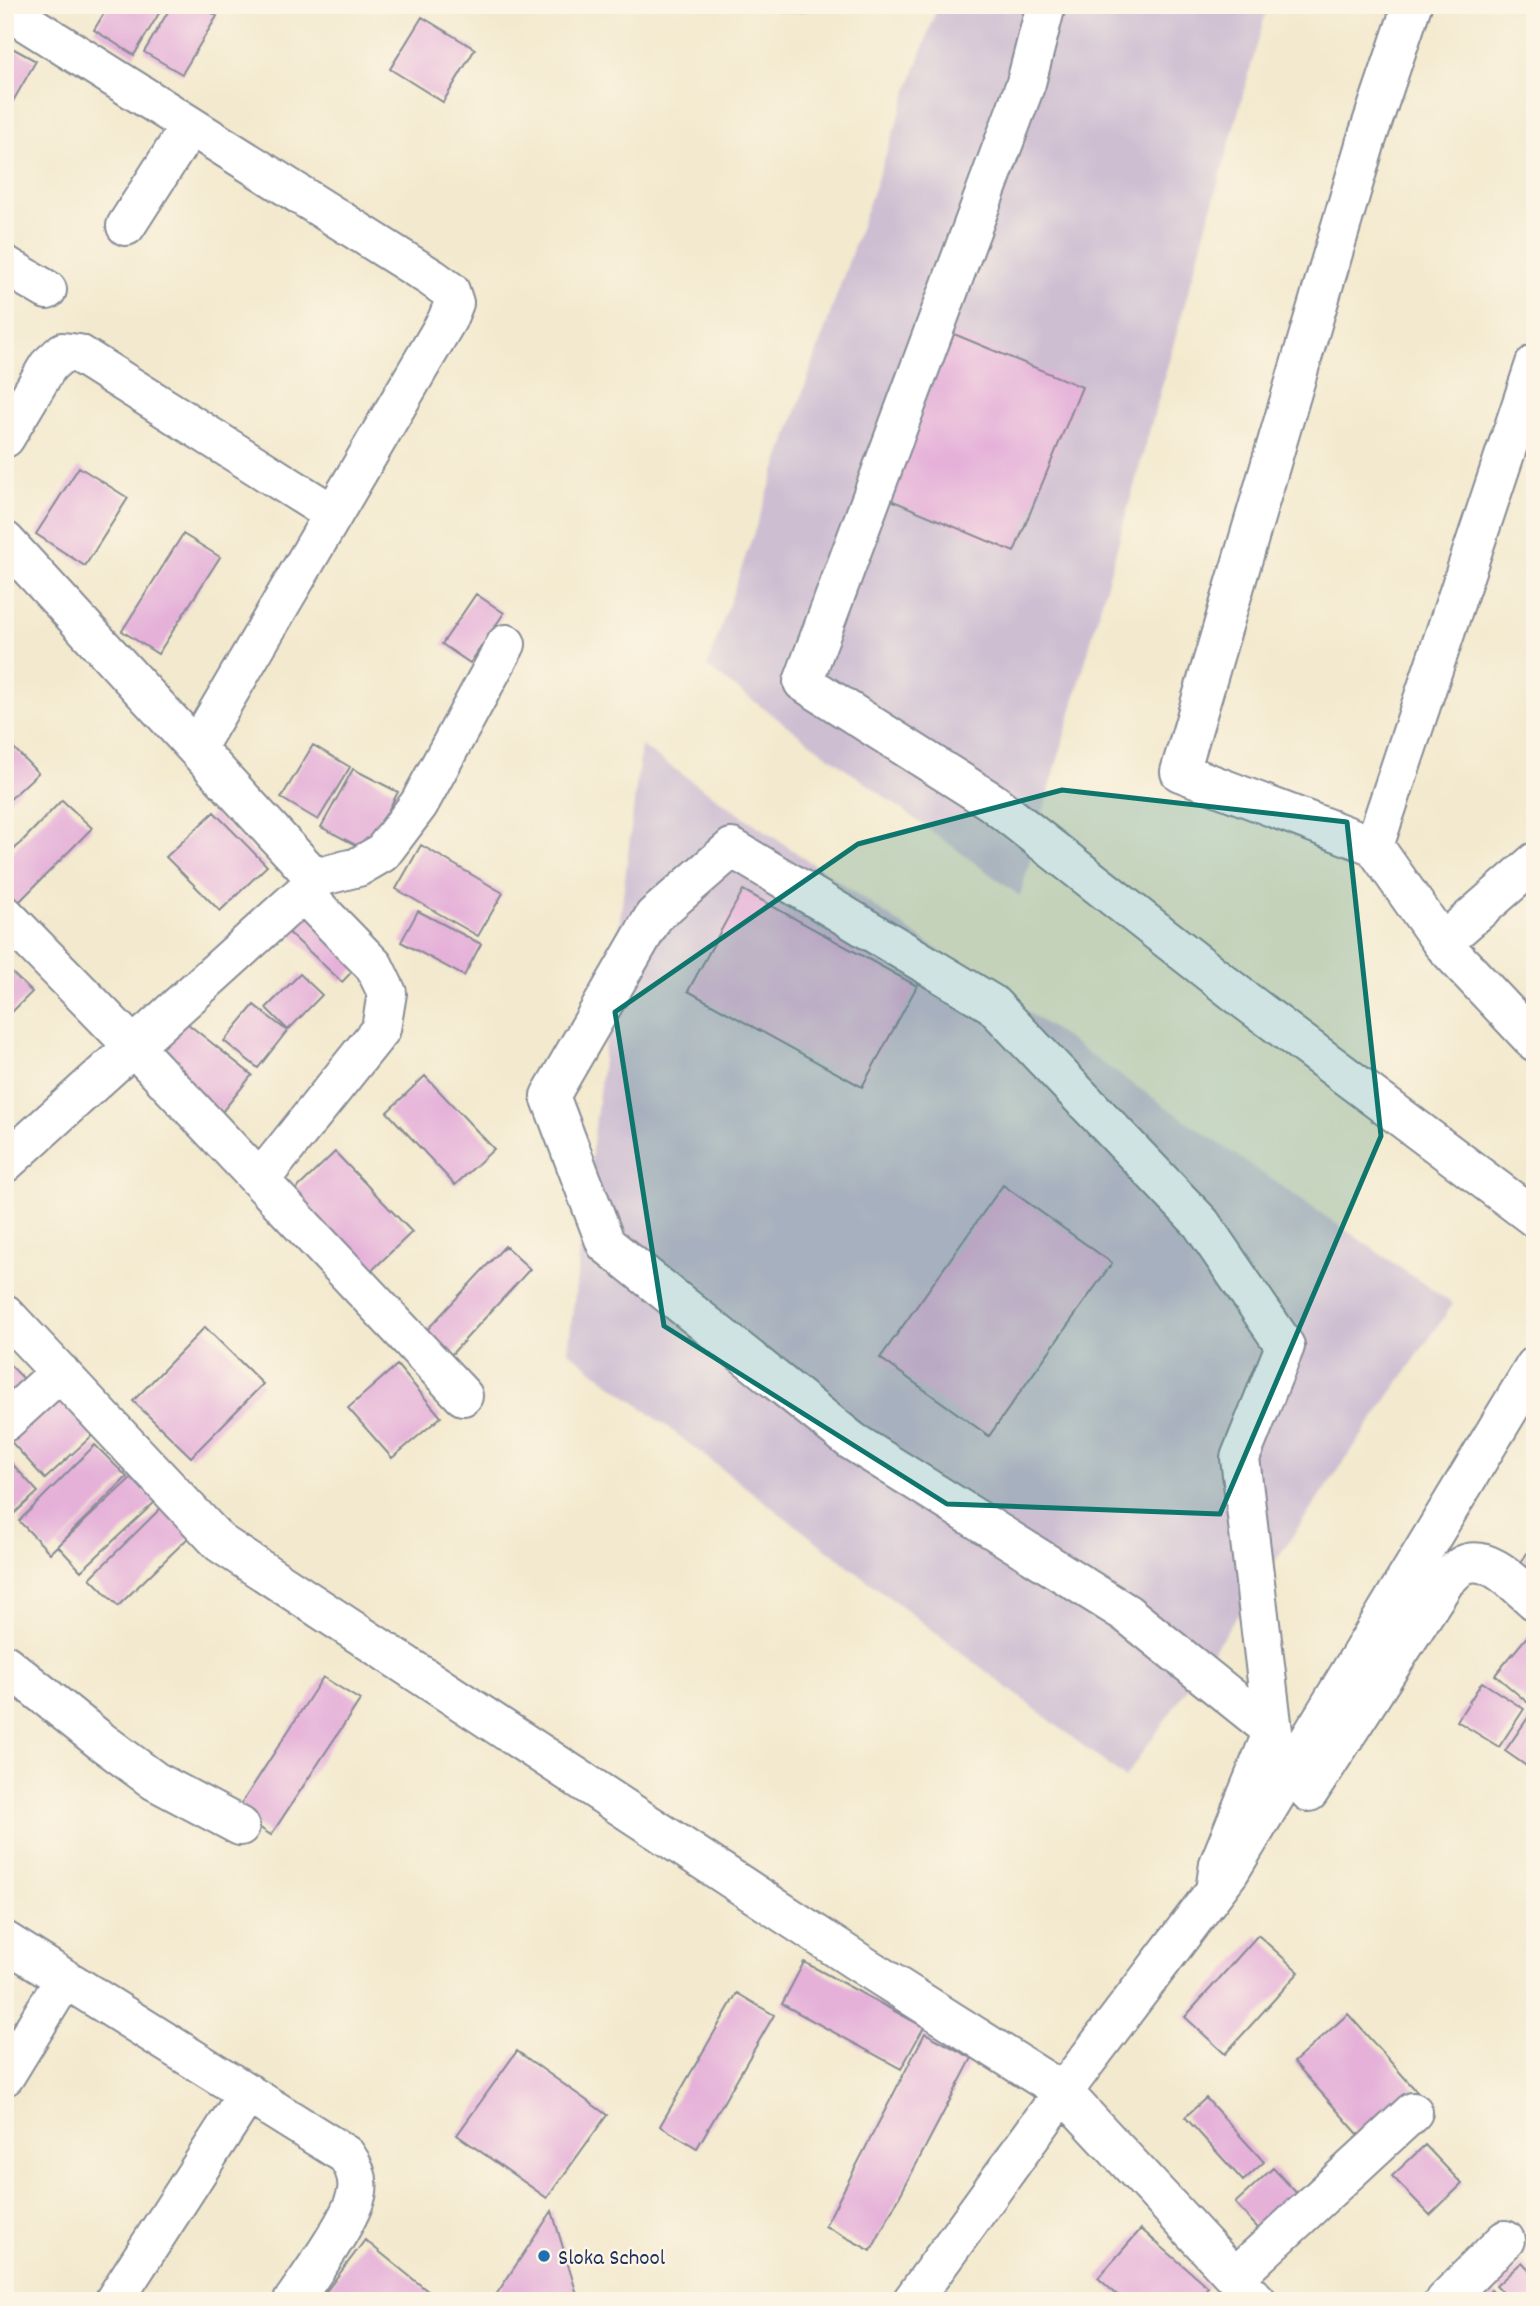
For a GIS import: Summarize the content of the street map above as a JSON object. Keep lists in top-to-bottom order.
{
  "places": ["Sloka School"]
}
